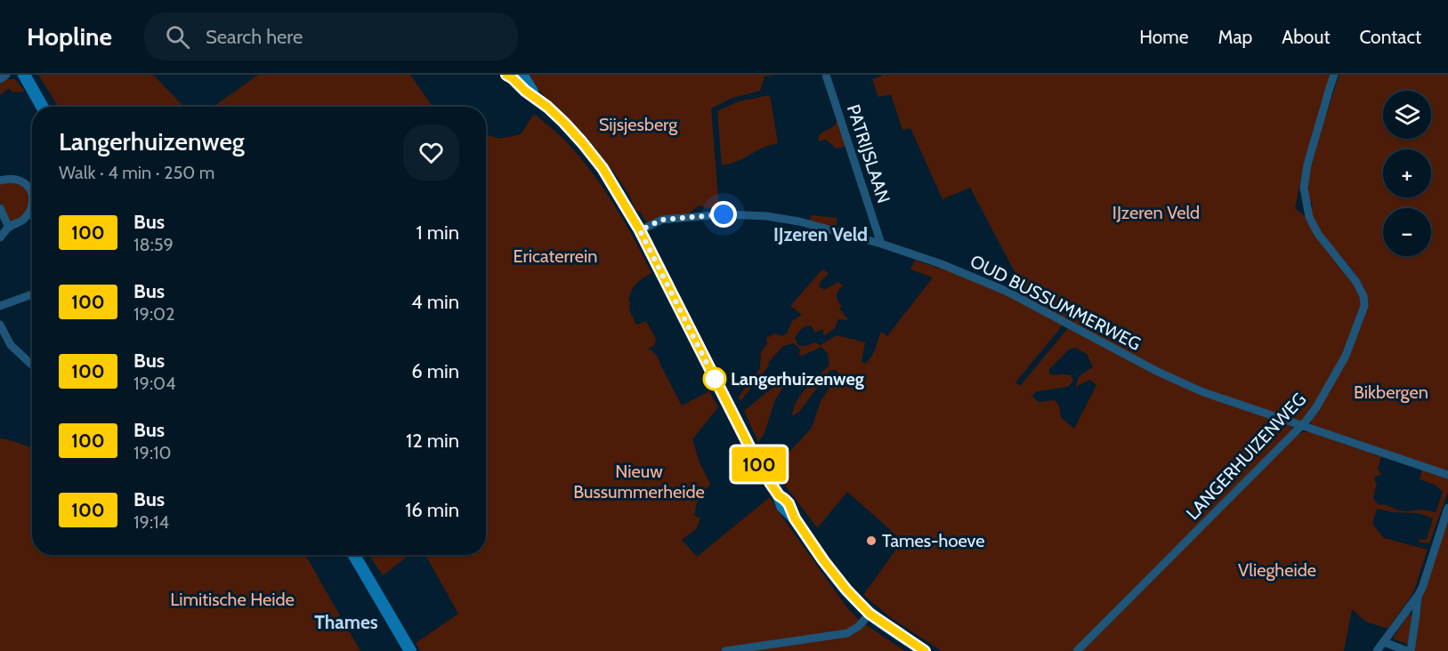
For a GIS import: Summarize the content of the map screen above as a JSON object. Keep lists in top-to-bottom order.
{
  "streets": {
    "street": ["PATRIJSLAAN", "OUD BUSSUMMERWEG", "LANGERHUIZENWEG"]
  },
  "crossings": [
    ["PATRIJSLAAN", "OUD BUSSUMMERWEG"],
    ["OUD BUSSUMMERWEG", "LANGERHUIZENWEG"]
  ],
  "districts": ["IJzeren Veld", "Thames"],
  "parks": [
    "Sijsjesberg",
    "IJzeren Veld",
    "Ericaterrein",
    "Bikbergen",
    "Nieuw Bussummerheide",
    "Vliegheide",
    "Limitische Heide"
  ],
  "places": ["Langerhuizenweg", "Tames-hoeve"],
  "lines": ["bus line 100"],
  "page": {
    "header": "Hopline",
    "search": "Search here",
    "nav": [
      "Home",
      "Map",
      "About",
      "Contact"
    ],
    "on_map": "100",
    "map_buttons": ["+", "−"],
    "heading": ["Langerhuizenweg", "Walk · 4 min · 250 m"],
    "list": [
      {
        "mark": "100",
        "name": "Bus",
        "note": "18:59",
        "value": "1 min"
      },
      {
        "mark": "100",
        "name": "Bus",
        "note": "19:02",
        "value": "4 min"
      },
      {
        "mark": "100",
        "name": "Bus",
        "note": "19:04",
        "value": "6 min"
      },
      {
        "mark": "100",
        "name": "Bus",
        "note": "19:10",
        "value": "12 min"
      },
      {
        "mark": "100",
        "name": "Bus",
        "note": "19:14",
        "value": "16 min"
      }
    ]
  }
}
